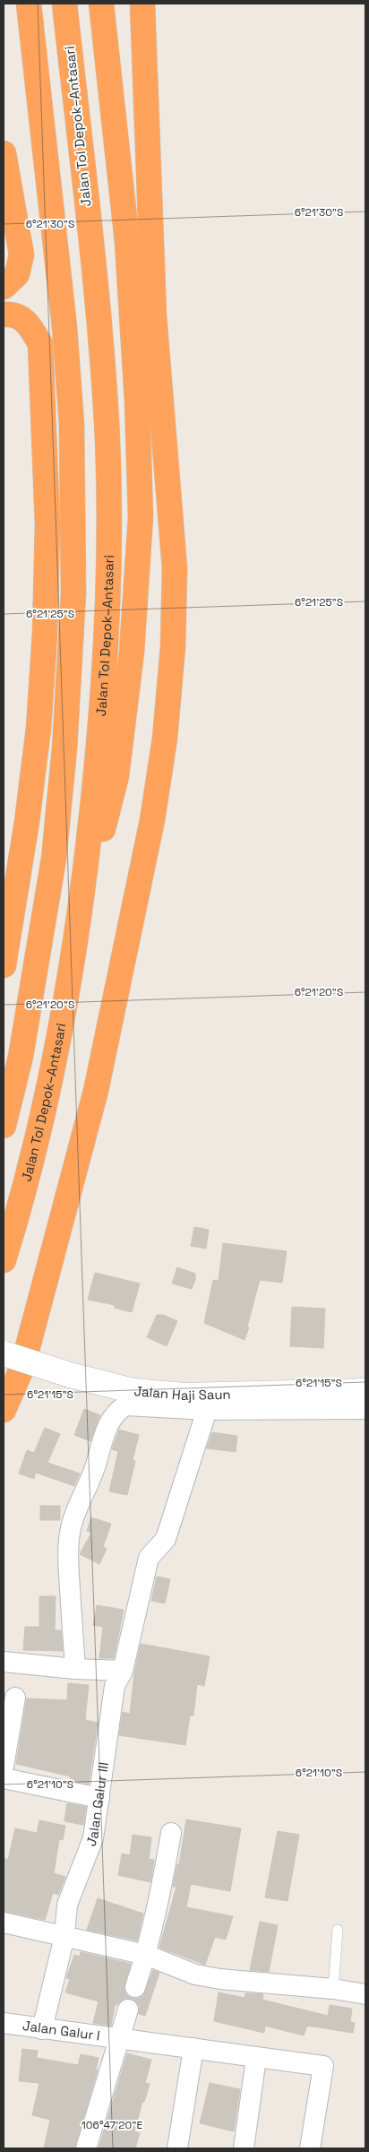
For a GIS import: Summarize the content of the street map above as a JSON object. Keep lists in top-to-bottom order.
{
  "streets": {
    "highway": ["Jalan Tol Depok–Antasari"],
    "street": ["Jalan Haji Saun", "Jalan Galur III", "Jalan Galur I"]
  },
  "crossings": [
    ["Jalan Galur III", "Jalan Galur I"]
  ],
  "coordinates": [
    "6°21'30\"S",
    "6°21'25\"S",
    "6°21'20\"S",
    "6°21'15\"S",
    "6°21'10\"S",
    "106°47'20\"E"
  ]
}
